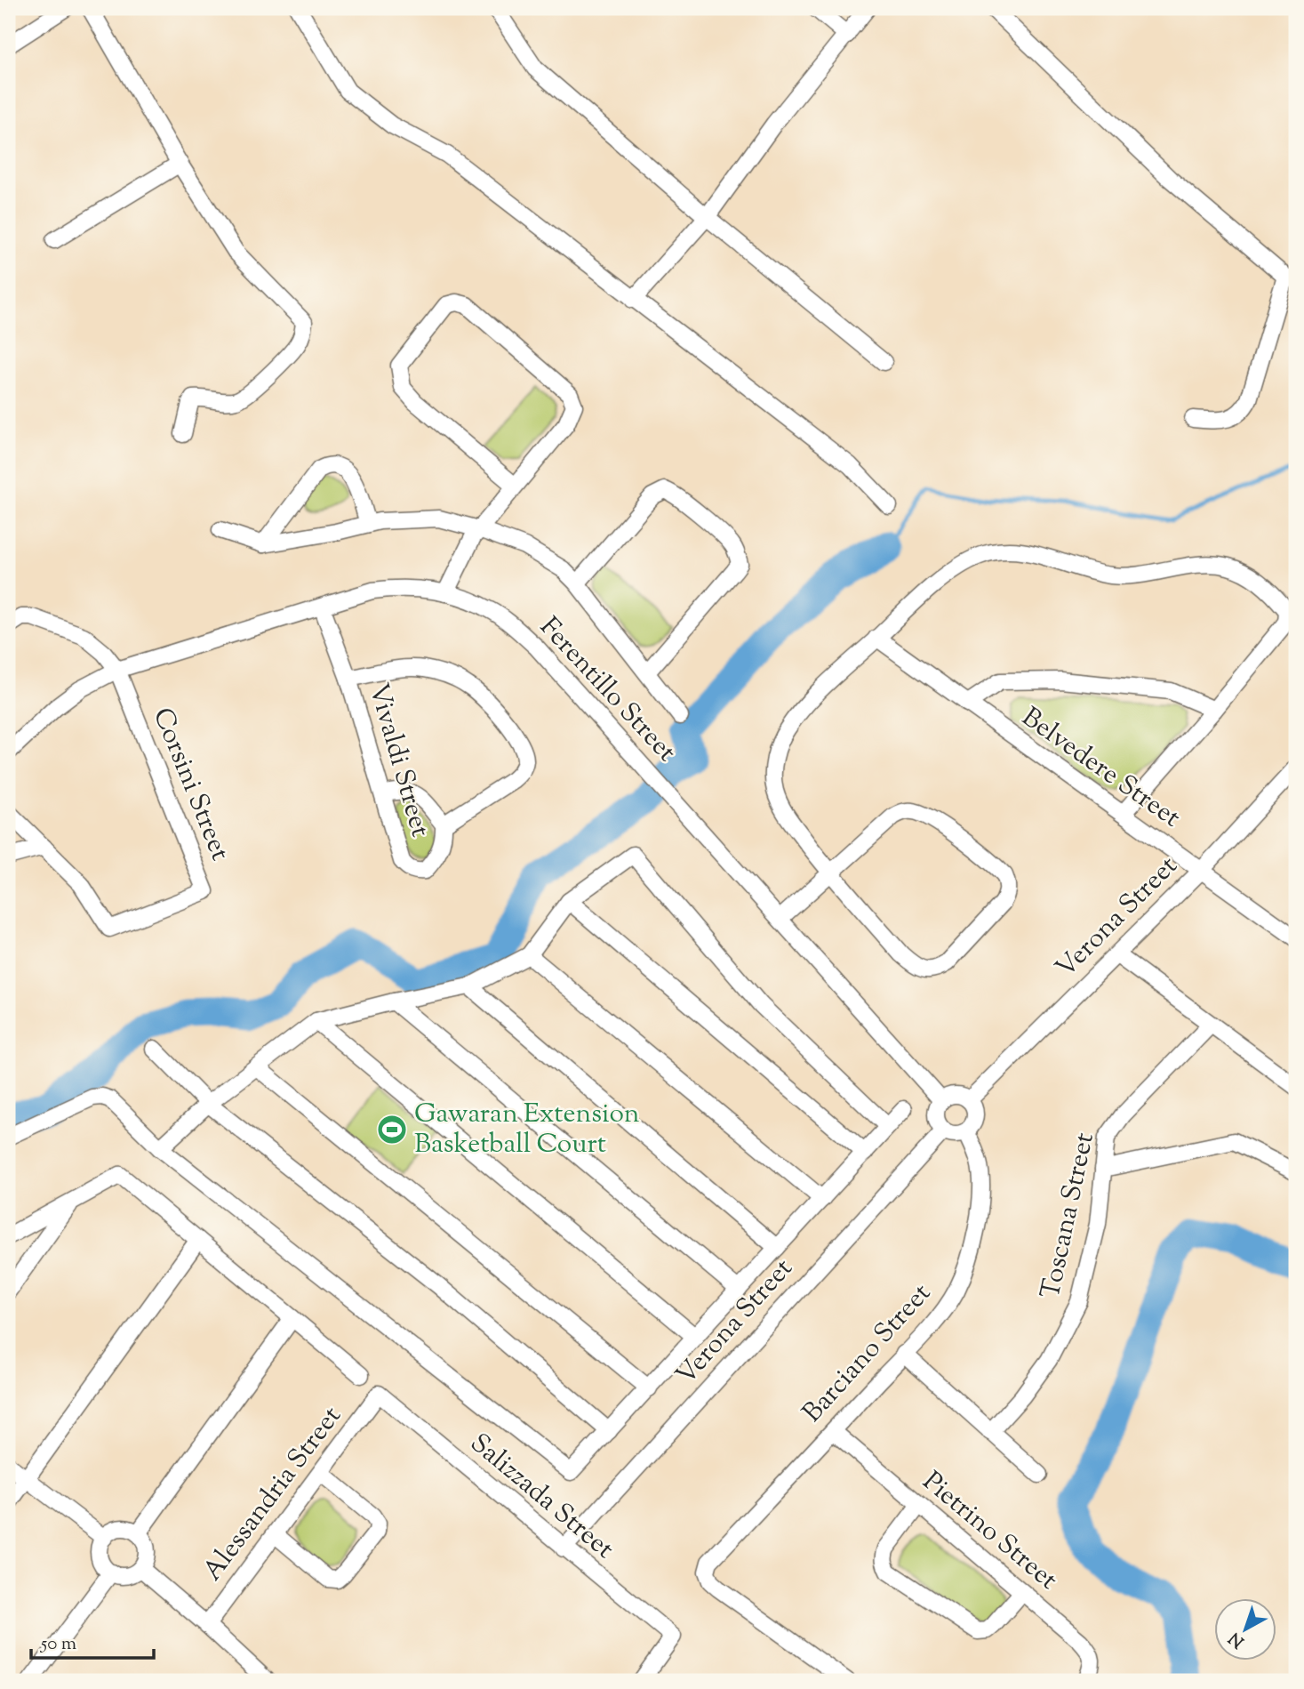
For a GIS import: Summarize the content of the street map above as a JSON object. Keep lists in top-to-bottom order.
{
  "streets": {
    "street": [
      "Ferentillo Street",
      "Vivaldi Street",
      "Belvedere Street",
      "Corsini Street",
      "Verona Street",
      "Toscana Street",
      "Barciano Street",
      "Alessandria Street",
      "Salizzada Street",
      "Pietrino Street"
    ]
  },
  "crossings": [
    ["Ferentillo Street", "Vivaldi Street"],
    ["Ferentillo Street", "Corsini Street"],
    ["Ferentillo Street", "Verona Street"],
    ["Ferentillo Street", "Barciano Street"],
    ["Belvedere Street", "Verona Street"],
    ["Verona Street", "Barciano Street"],
    ["Verona Street", "Salizzada Street"],
    ["Barciano Street", "Pietrino Street"],
    ["Alessandria Street", "Salizzada Street"]
  ],
  "places": {
    "sports": ["Gawaran Extension Basketball Court"]
  },
  "scale_bar": "50 m",
  "north": "bottom left"
}
